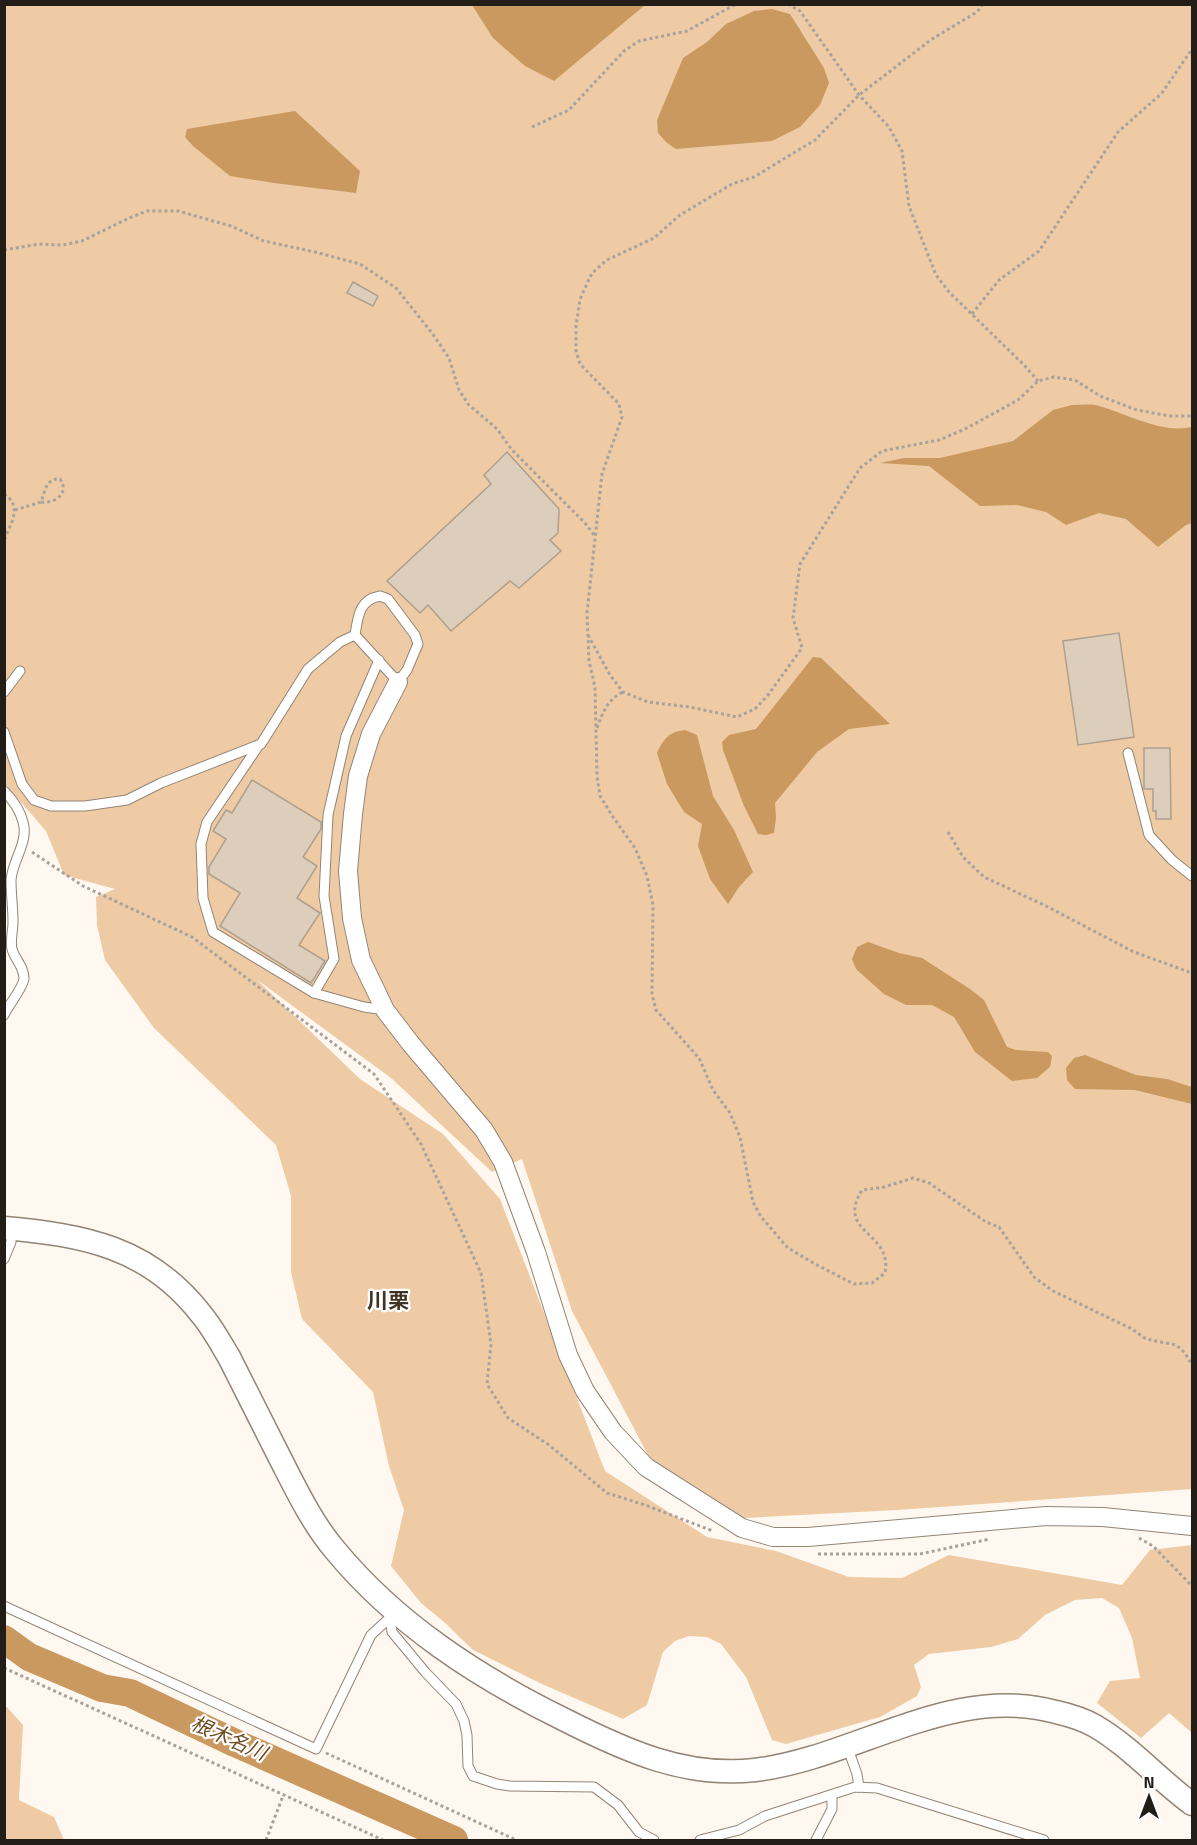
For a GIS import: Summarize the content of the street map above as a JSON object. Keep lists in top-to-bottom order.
{
  "districts": ["川栗"],
  "water": ["根木名川"],
  "north": "top"
}
